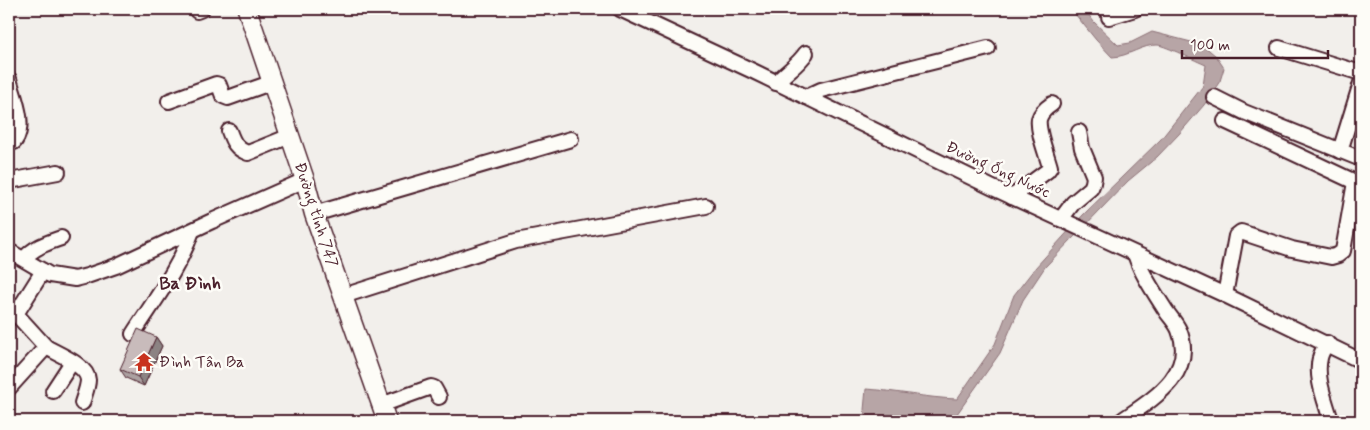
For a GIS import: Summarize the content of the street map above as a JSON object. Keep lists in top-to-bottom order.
{
  "streets": {
    "main road": ["Đường tỉnh 747"],
    "street": ["Đường Ống Nước"]
  },
  "districts": ["Ba Đình"],
  "places": {
    "temple": ["Đình Tân Ba"]
  },
  "scale_bar": "100 m"
}
